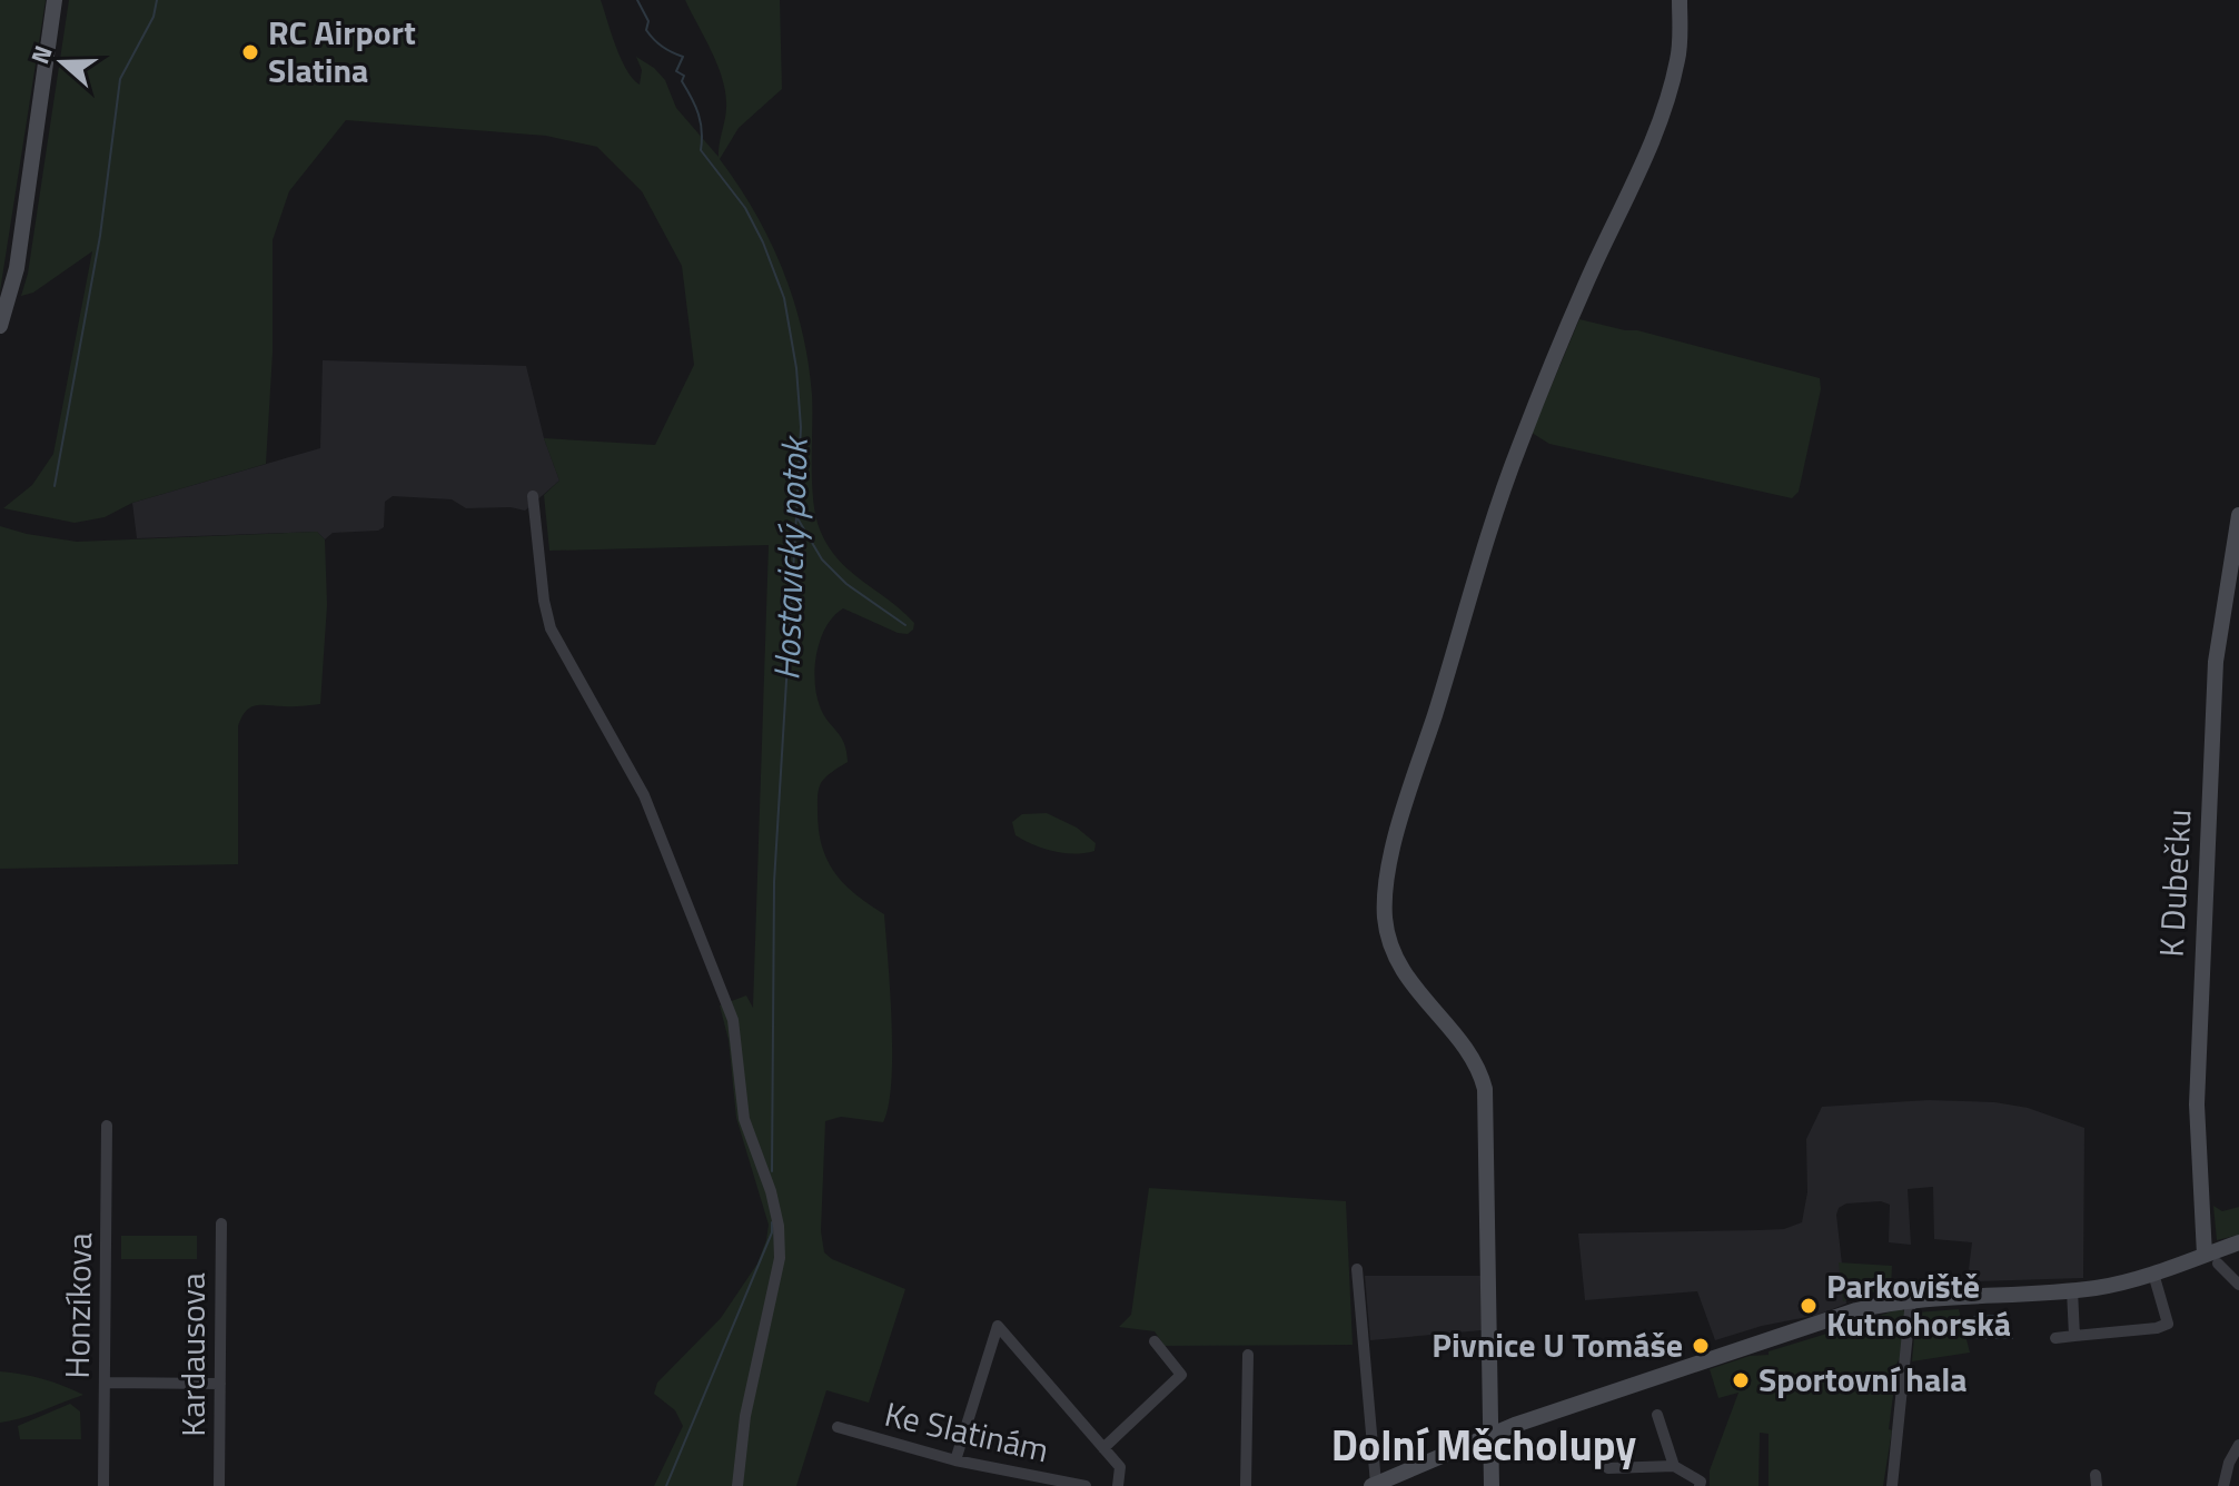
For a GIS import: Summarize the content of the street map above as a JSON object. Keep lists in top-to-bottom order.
{
  "streets": {
    "street": [
      "K Dubečku",
      "Honzíkova",
      "Kardausova",
      "Ke Slatinám"
    ]
  },
  "districts": ["Dolní Měcholupy"],
  "water": ["Hostavický potok"],
  "places": [
    "RC Airport Slatina",
    "Parkoviště Kutnohorská",
    "Pivnice U Tomáše",
    "Sportovní hala"
  ],
  "north": "left"
}
